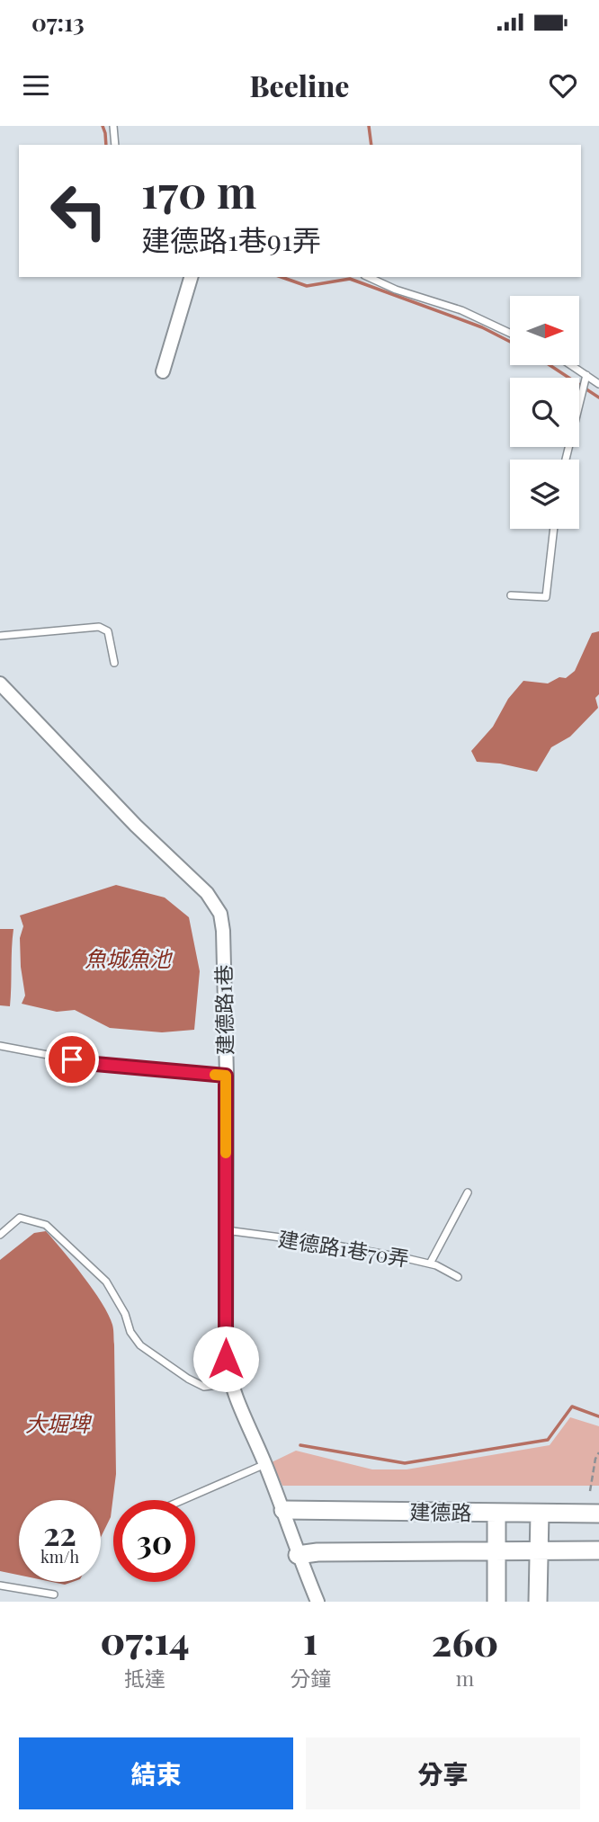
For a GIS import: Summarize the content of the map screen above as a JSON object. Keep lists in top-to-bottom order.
{
  "streets": {
    "street": ["建德路1巷", "建德路"],
    "lane": ["建德路1巷70弄"]
  },
  "crossings": [
    ["建德路1巷", "建德路1巷70弄"],
    ["建德路1巷", "建德路"]
  ],
  "water": ["魚城魚池", "大堀埤"],
  "north": "right",
  "page": {
    "status": "07:13",
    "header": "Beeline",
    "turn": ["170 m", "建德路1巷91弄"],
    "speed": "22 km/h",
    "limit": "30",
    "eta": [
      "07:14",
      "抵達",
      "1",
      "分鐘",
      "260",
      "m"
    ],
    "buttons": ["結束", "分享"]
  }
}
